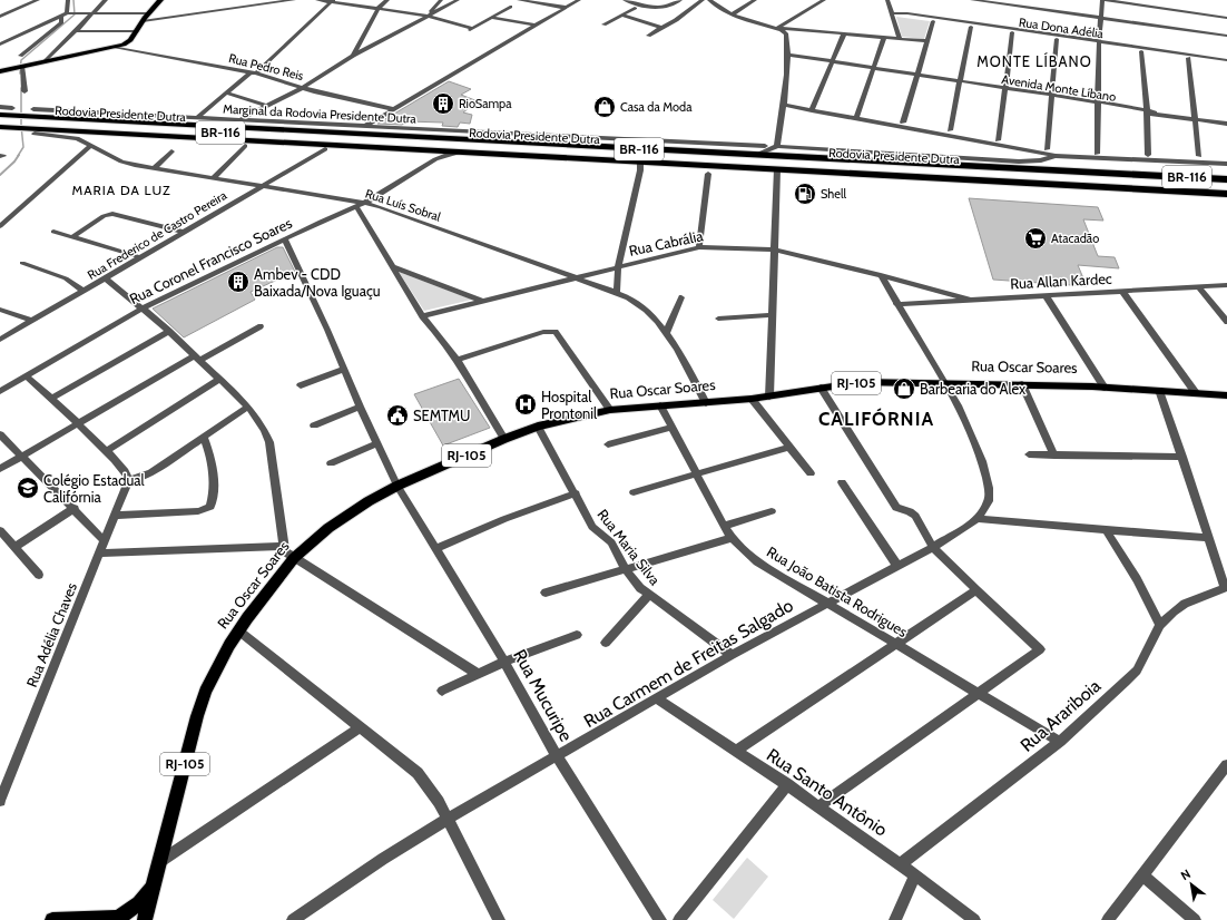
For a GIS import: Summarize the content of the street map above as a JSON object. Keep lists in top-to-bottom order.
{
  "streets": {
    "highway": ["Rodovia Presidente Dutra", "BR-116"],
    "main road": ["Rua Pedro Reis", "Rua Oscar Soares", "RJ-105"],
    "street": [
      "Rua Dona Adélia",
      "Avenida Monte Líbano",
      "Marginal da Rodovia Presidente Dutra",
      "Rua Luís Sobral",
      "Rua Frederico de Castro Pereira",
      "Rua Cabrália",
      "Rua Coronel Francisco Soares",
      "Rua Allan Kardec",
      "Rua Maria Silva",
      "Rua João Batista Rodrigues",
      "Rua Adélia Chaves",
      "Rua Carmem de Freitas Salgado",
      "Rua Mucuripe",
      "Rua Arariboia",
      "Rua Santo Antônio"
    ]
  },
  "crossings": [
    ["Rodovia Presidente Dutra", "Marginal da Rodovia Presidente Dutra"],
    ["Rodovia Presidente Dutra", "BR-116"],
    ["Rodovia Presidente Dutra", "Rua Luís Sobral"],
    ["Marginal da Rodovia Presidente Dutra", "BR-116"],
    ["Marginal da Rodovia Presidente Dutra", "Rua Luís Sobral"],
    ["BR-116", "Rua Luís Sobral"],
    ["BR-116", "Rua Coronel Francisco Soares"],
    ["Rua Luís Sobral", "Rua Frederico de Castro Pereira"],
    ["Rua Luís Sobral", "Rua Cabrália"],
    ["Rua Luís Sobral", "Rua Coronel Francisco Soares"],
    ["Rua Luís Sobral", "Rua Oscar Soares"],
    ["Rua Cabrália", "Rua Allan Kardec"],
    ["Rua Cabrália", "Rua Carmem de Freitas Salgado"],
    ["Rua Coronel Francisco Soares", "Rua Mucuripe"],
    ["Rua Allan Kardec", "Rua Carmem de Freitas Salgado"],
    ["Rua Oscar Soares", "RJ-105"],
    ["Rua Oscar Soares", "Rua Maria Silva"],
    ["Rua Oscar Soares", "Rua João Batista Rodrigues"],
    ["Rua Oscar Soares", "Rua Carmem de Freitas Salgado"],
    ["Rua Oscar Soares", "Rua Mucuripe"],
    ["Rua Maria Silva", "Rua Carmem de Freitas Salgado"],
    ["Rua João Batista Rodrigues", "Rua Carmem de Freitas Salgado"],
    ["Rua João Batista Rodrigues", "Rua Arariboia"],
    ["Rua Carmem de Freitas Salgado", "Rua Mucuripe"],
    ["Rua Carmem de Freitas Salgado", "Rua Santo Antônio"],
    ["Rua Arariboia", "Rua Santo Antônio"]
  ],
  "districts": ["MONTE LÍBANO", "MARIA DA LUZ", "CALIFÓRNIA"],
  "places": {
    "building": ["RioSampa", "Ambev - CDD Baixada/Nova Iguaçu"],
    "shop": ["Casa da Moda", "Barbearia do Alex"],
    "fuel station": ["Shell"],
    "supermarket": ["Atacadão"],
    "hospital": ["Hospital Prontonil"],
    "public building": ["SEMTMU"],
    "school or university": ["Colégio Estadual Califórnia"]
  },
  "north": "top left"
}
